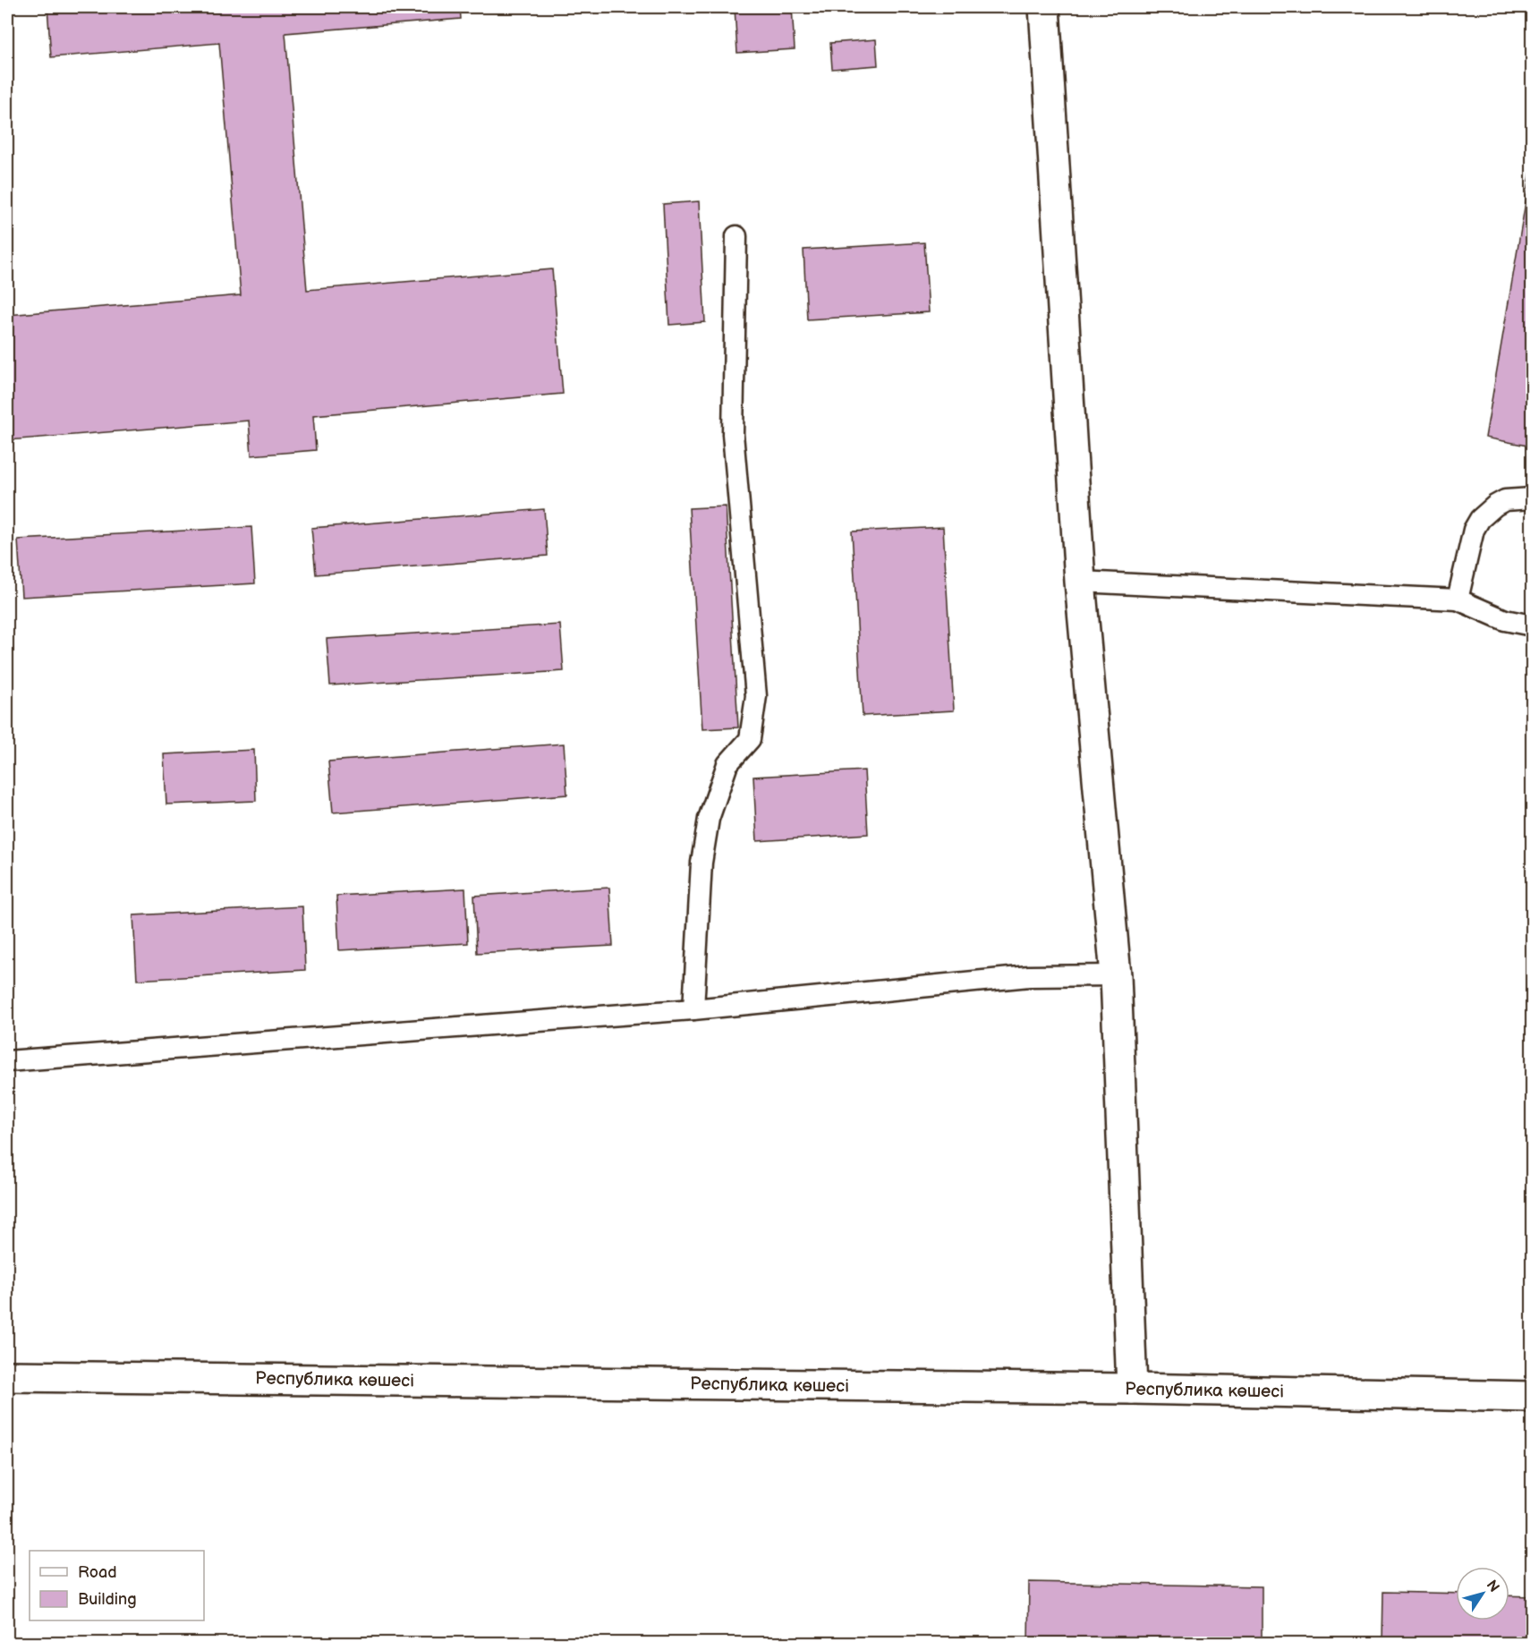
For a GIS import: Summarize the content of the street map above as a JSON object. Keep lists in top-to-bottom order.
{
  "streets": {
    "main road": ["Республика көшесі"]
  },
  "legend": ["Road", "Building"],
  "north": "top right"
}
